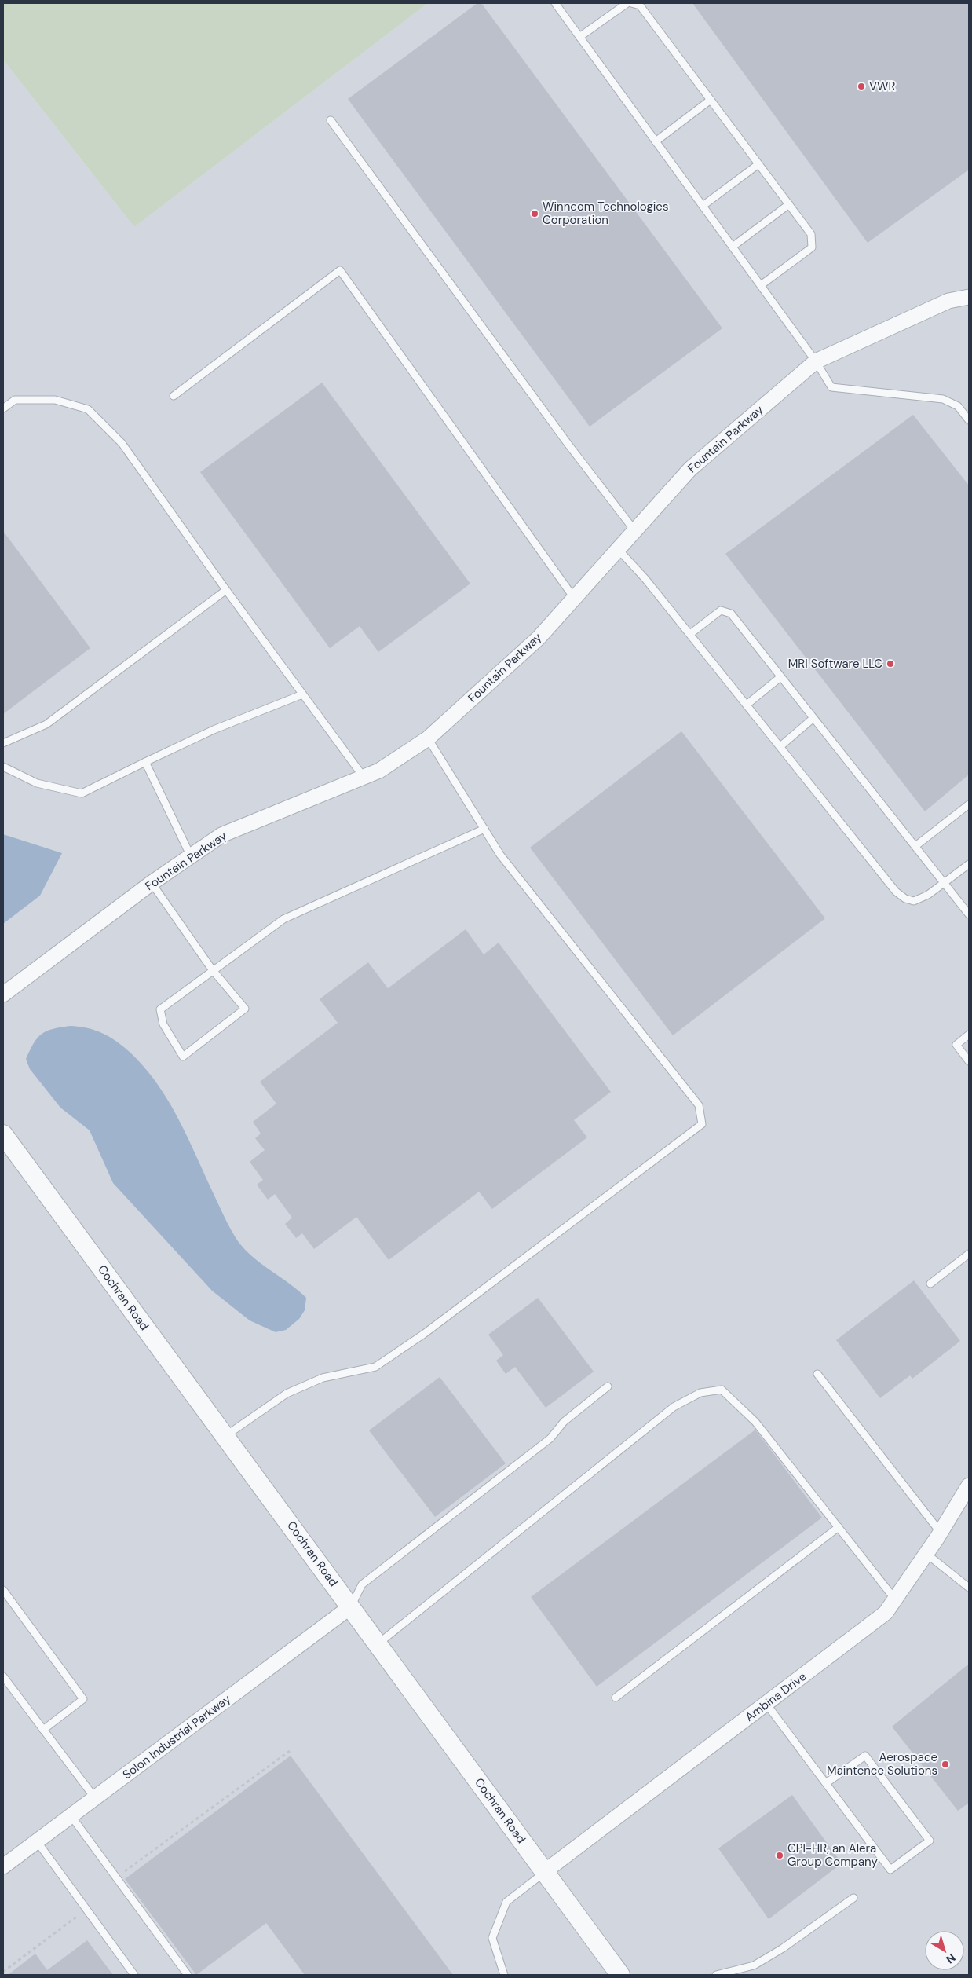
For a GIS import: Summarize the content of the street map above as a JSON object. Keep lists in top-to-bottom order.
{
  "streets": {
    "street": [
      "Fountain Parkway",
      "Cochran Road",
      "Ambina Drive",
      "Solon Industrial Parkway"
    ]
  },
  "crossings": [
    ["Cochran Road", "Ambina Drive"],
    ["Cochran Road", "Solon Industrial Parkway"]
  ],
  "places": [
    "VWR",
    "Winncom Technologies Corporation",
    "MRI Software LLC",
    "Aerospace Maintence Solutions",
    "CPI-HR, an Alera Group Company"
  ],
  "north": "bottom right"
}
